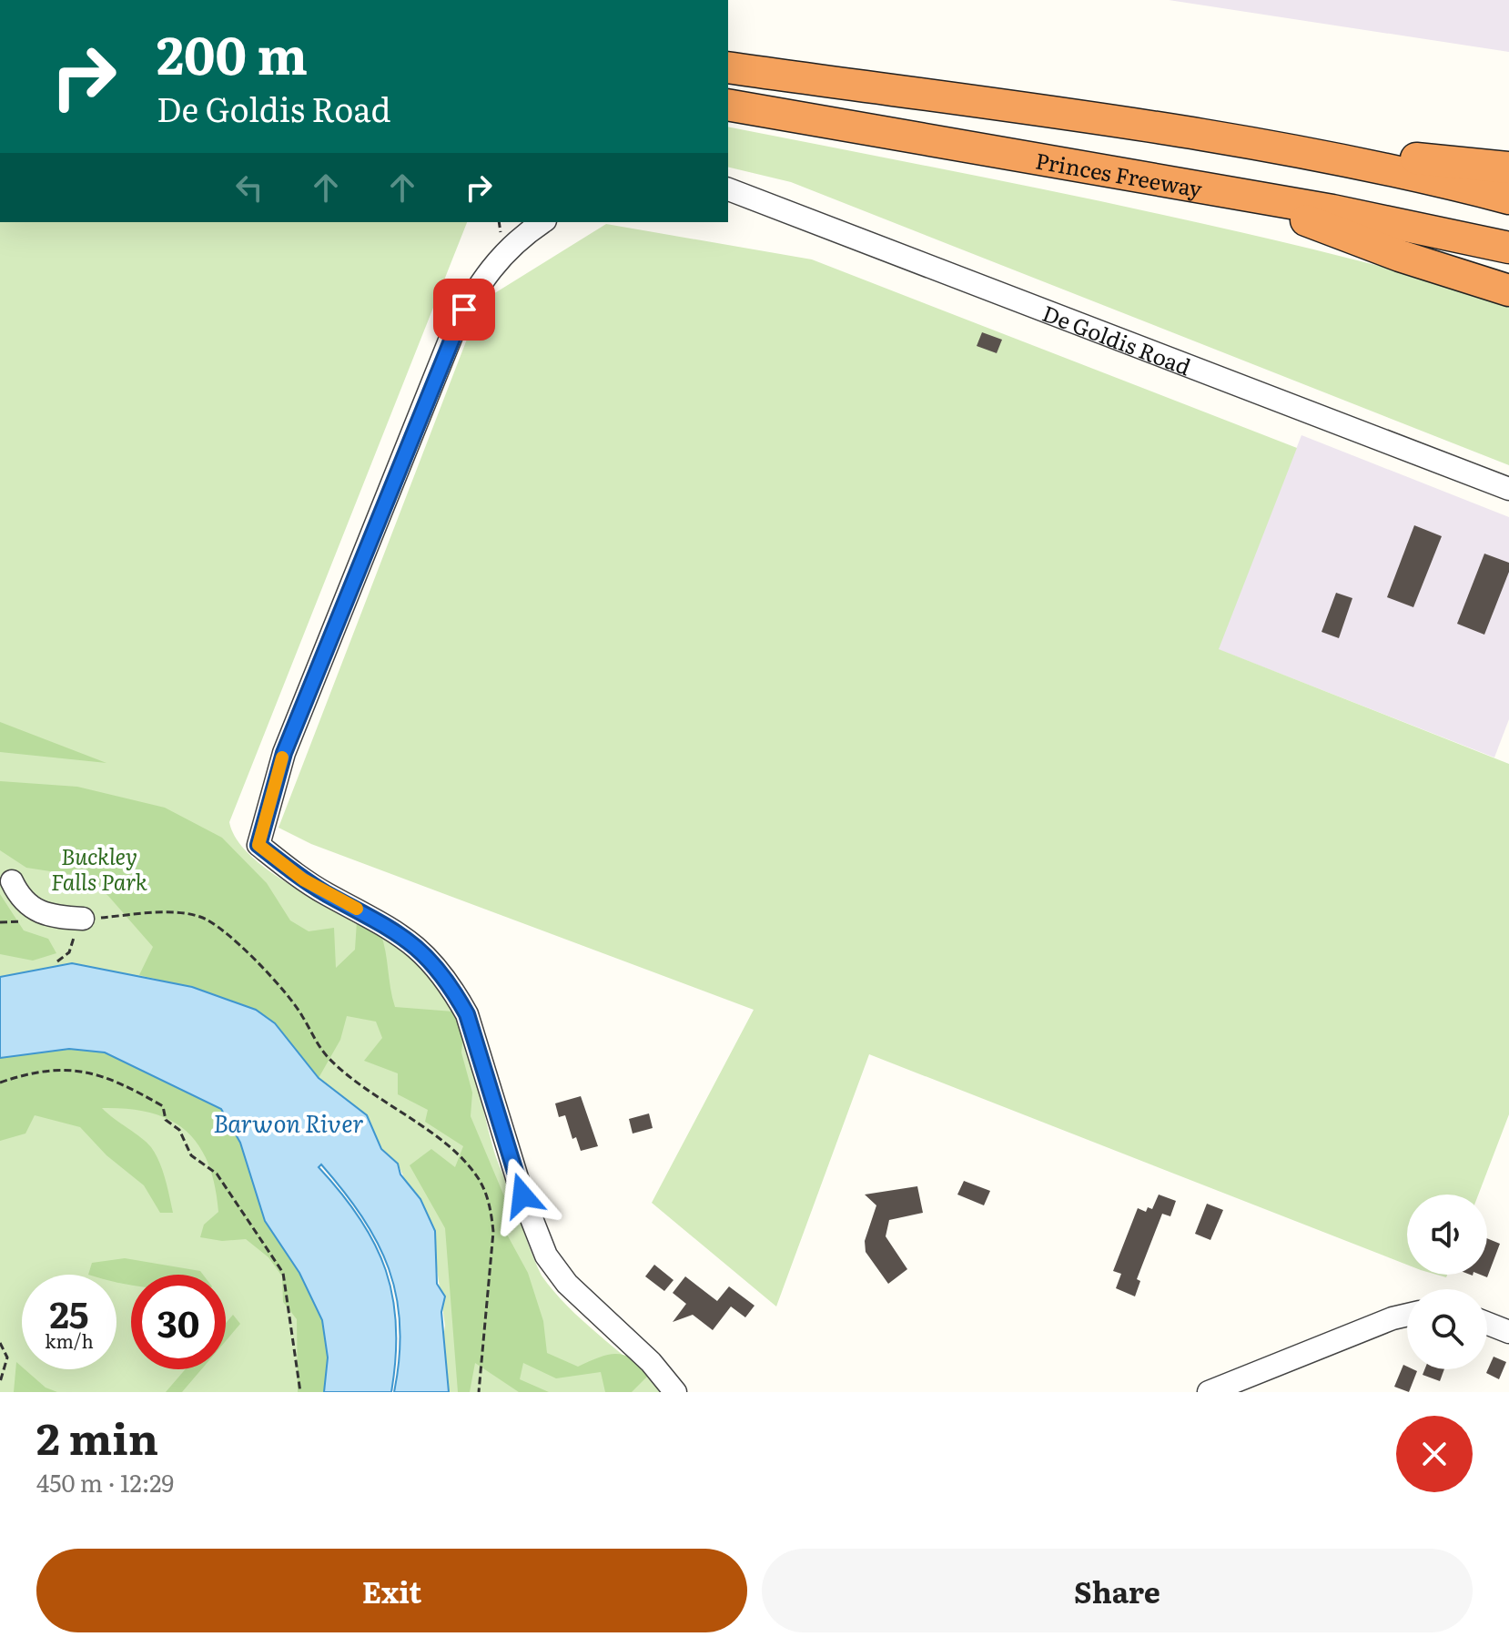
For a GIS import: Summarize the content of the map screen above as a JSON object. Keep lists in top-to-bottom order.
{
  "streets": {
    "highway": ["Princes Freeway"],
    "street": ["De Goldis Road"]
  },
  "water": ["Barwon River"],
  "parks": ["Buckley Falls Park"],
  "page": {
    "turn": ["200 m", "De Goldis Road"],
    "speed": "25 km/h",
    "limit": "30",
    "heading": ["2 min", "450 m · 12:29"],
    "buttons": ["Exit", "Share"]
  }
}
